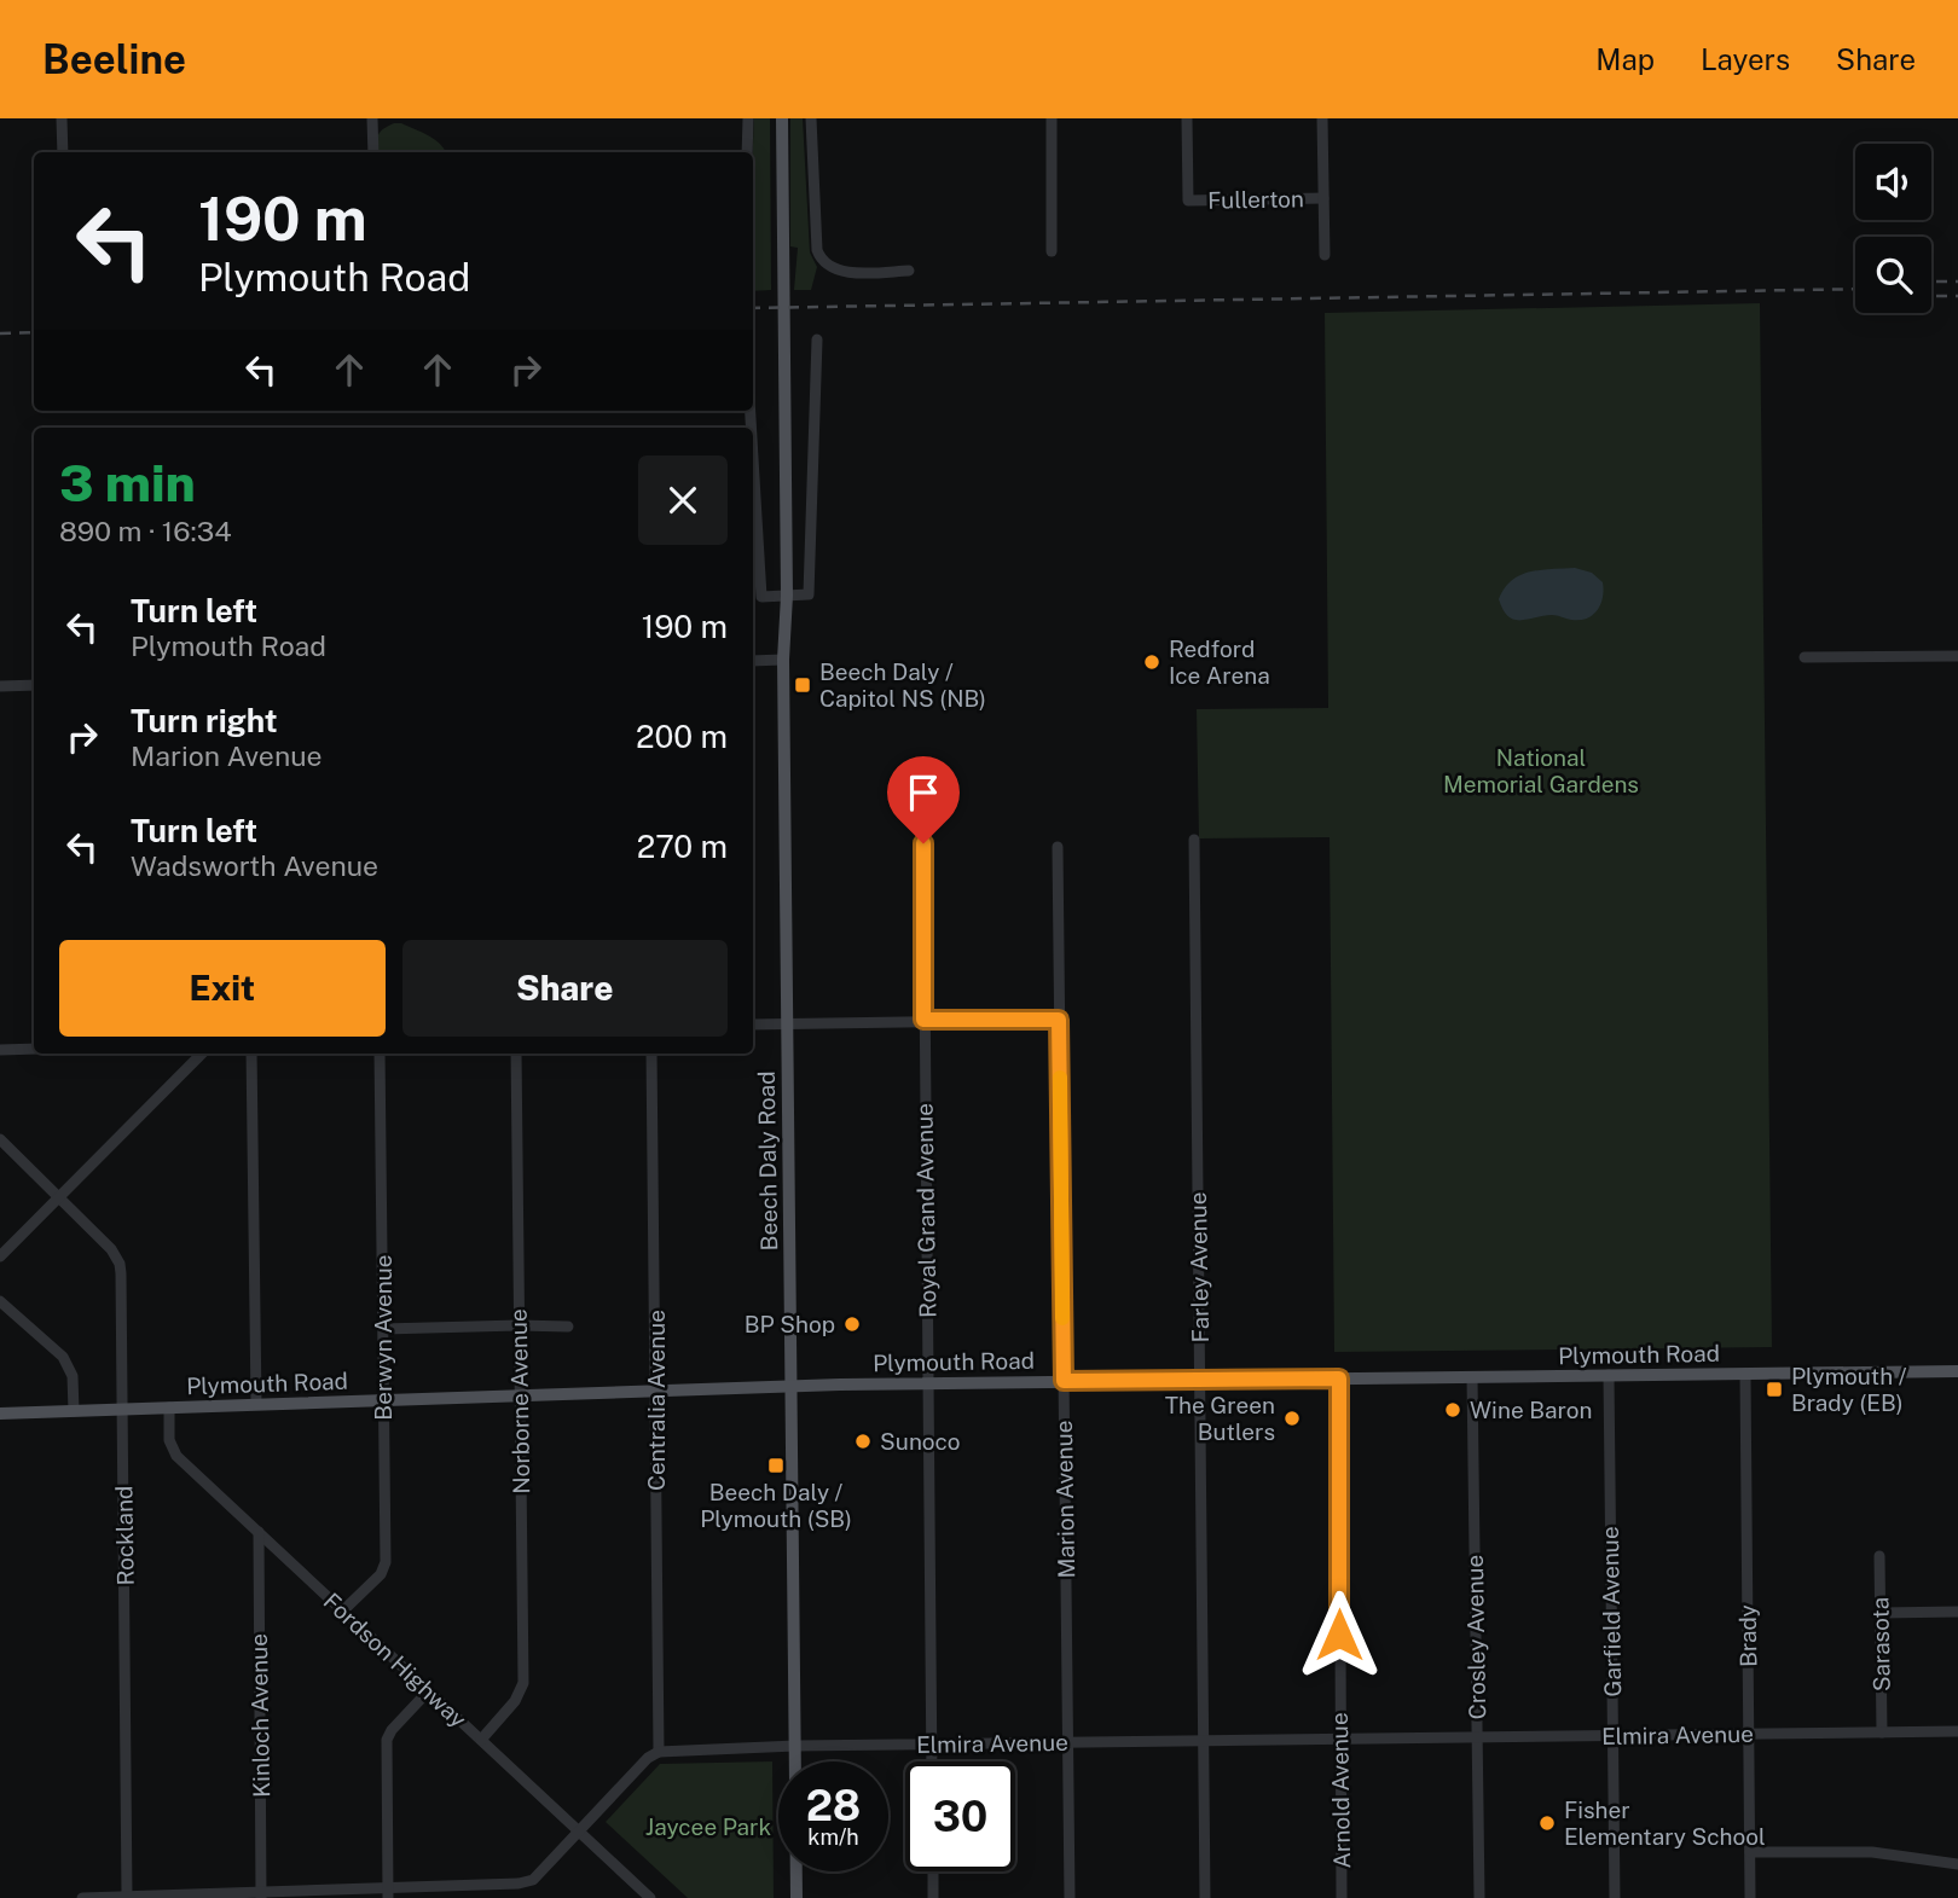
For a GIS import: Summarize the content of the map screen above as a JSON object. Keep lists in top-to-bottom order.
{
  "streets": {
    "main road": ["Beech Daly Road", "Plymouth Road"],
    "street": [
      "Fullerton",
      "Royal Grand Avenue",
      "Farley Avenue",
      "Berwyn Avenue",
      "Centralia Avenue",
      "Norborne Avenue",
      "Marion Avenue",
      "Rockland",
      "Garfield Avenue",
      "Brady",
      "Crosley Avenue",
      "Sarasota",
      "Fordson Highway",
      "Kinloch Avenue",
      "Elmira Avenue",
      "Arnold Avenue"
    ]
  },
  "crossings": [
    ["Beech Daly Road", "Plymouth Road"],
    ["Beech Daly Road", "Elmira Avenue"],
    ["Royal Grand Avenue", "Plymouth Road"],
    ["Royal Grand Avenue", "Elmira Avenue"],
    ["Farley Avenue", "Plymouth Road"],
    ["Farley Avenue", "Elmira Avenue"],
    ["Berwyn Avenue", "Plymouth Road"],
    ["Berwyn Avenue", "Fordson Highway"],
    ["Plymouth Road", "Centralia Avenue"],
    ["Plymouth Road", "Norborne Avenue"],
    ["Plymouth Road", "Marion Avenue"],
    ["Plymouth Road", "Rockland"],
    ["Plymouth Road", "Garfield Avenue"],
    ["Plymouth Road", "Brady"],
    ["Plymouth Road", "Crosley Avenue"],
    ["Plymouth Road", "Fordson Highway"],
    ["Plymouth Road", "Arnold Avenue"],
    ["Centralia Avenue", "Elmira Avenue"],
    ["Norborne Avenue", "Fordson Highway"],
    ["Marion Avenue", "Elmira Avenue"],
    ["Garfield Avenue", "Elmira Avenue"],
    ["Brady", "Elmira Avenue"],
    ["Crosley Avenue", "Elmira Avenue"],
    ["Sarasota", "Elmira Avenue"],
    ["Fordson Highway", "Kinloch Avenue"],
    ["Elmira Avenue", "Arnold Avenue"]
  ],
  "parks": ["National Memorial Gardens", "Jaycee Park"],
  "places": {
    "other": [
      "Redford Ice Arena",
      "BP Shop",
      "Wine Baron",
      "The Green Butlers",
      "Sunoco",
      "Fisher Elementary School"
    ],
    "transit": ["Beech Daly / Capitol NS (NB)", "Plymouth / Brady (EB)", "Beech Daly / Plymouth (SB)"]
  },
  "page": {
    "header": "Beeline",
    "nav": ["Map", "Layers", "Share"],
    "turn": ["190 m", "Plymouth Road"],
    "heading": ["3 min", "890 m · 16:34"],
    "list": [
      {
        "name": "Turn left",
        "note": "Plymouth Road",
        "value": "190 m"
      },
      {
        "name": "Turn right",
        "note": "Marion Avenue",
        "value": "200 m"
      },
      {
        "name": "Turn left",
        "note": "Wadsworth Avenue",
        "value": "270 m"
      }
    ],
    "buttons": ["Exit", "Share"],
    "speed": "28 km/h",
    "limit": "30"
  }
}
